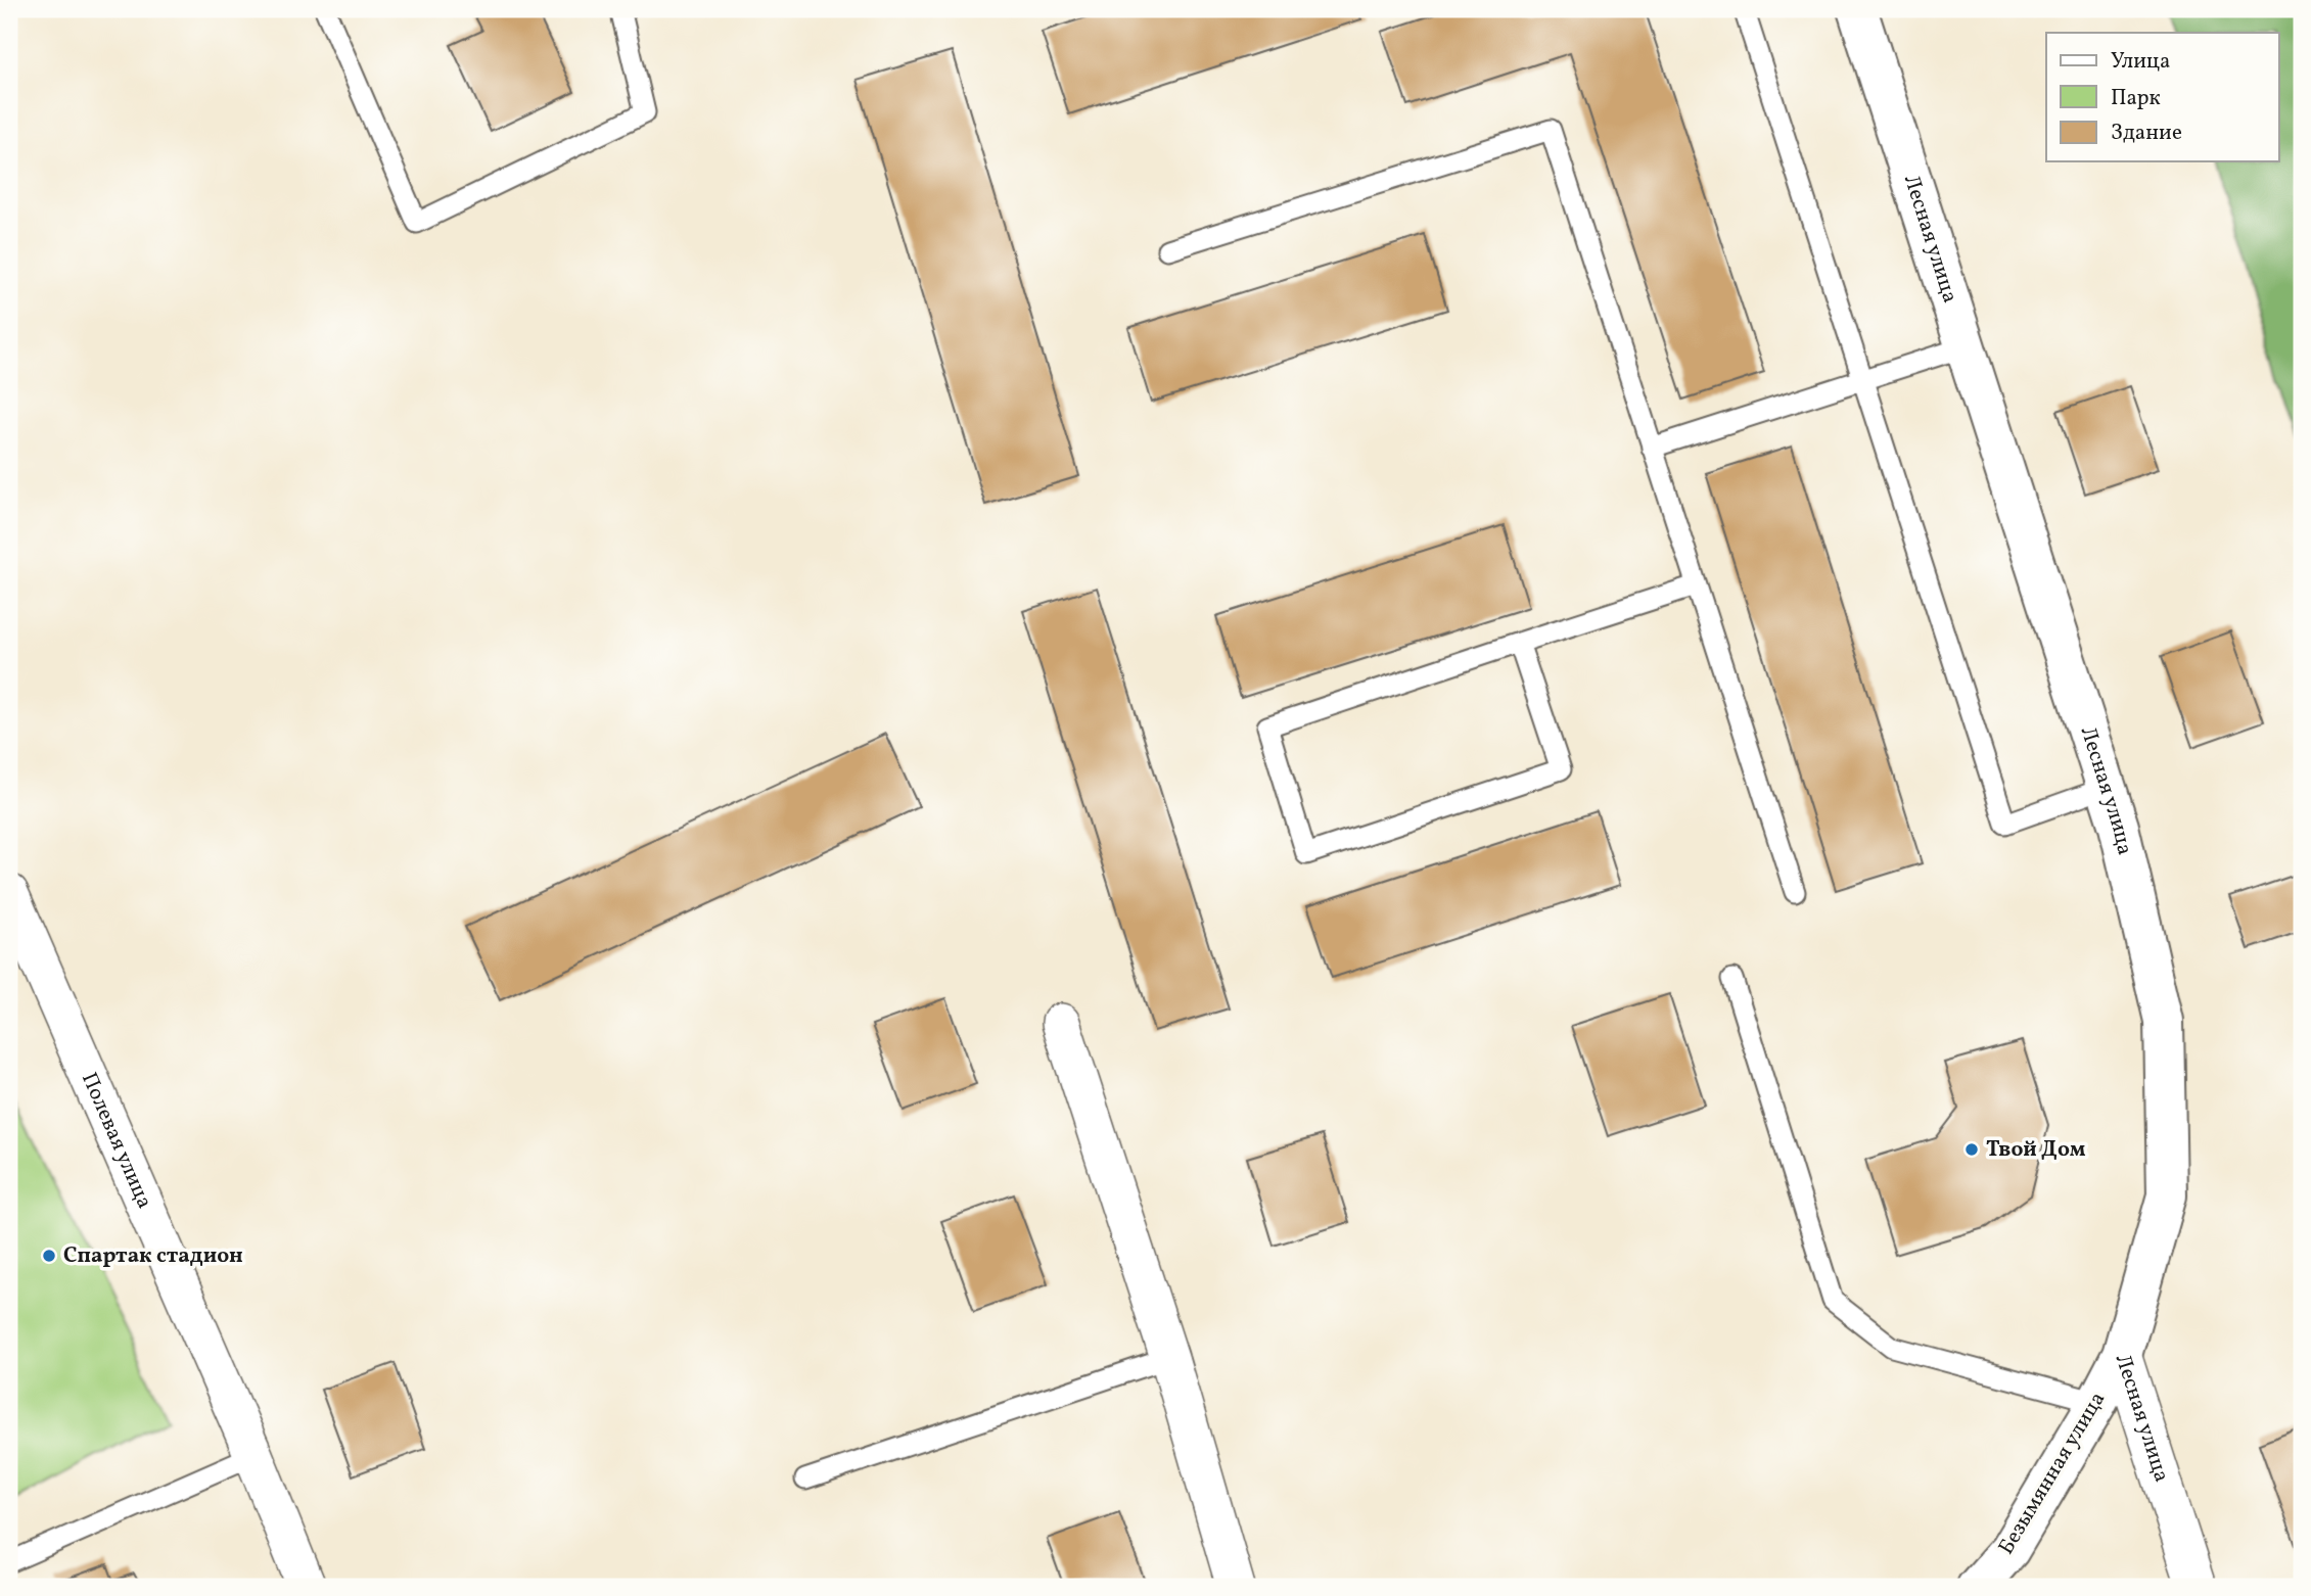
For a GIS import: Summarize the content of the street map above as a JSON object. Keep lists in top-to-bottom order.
{
  "streets": {
    "street": ["Лесная улица", "Полевая улица", "Безымянная улица"]
  },
  "crossings": [
    ["Лесная улица", "Безымянная улица"]
  ],
  "places": ["Твой Дом", "Спартак стадион"],
  "legend": ["Улица", "Парк", "Здание"]
}
